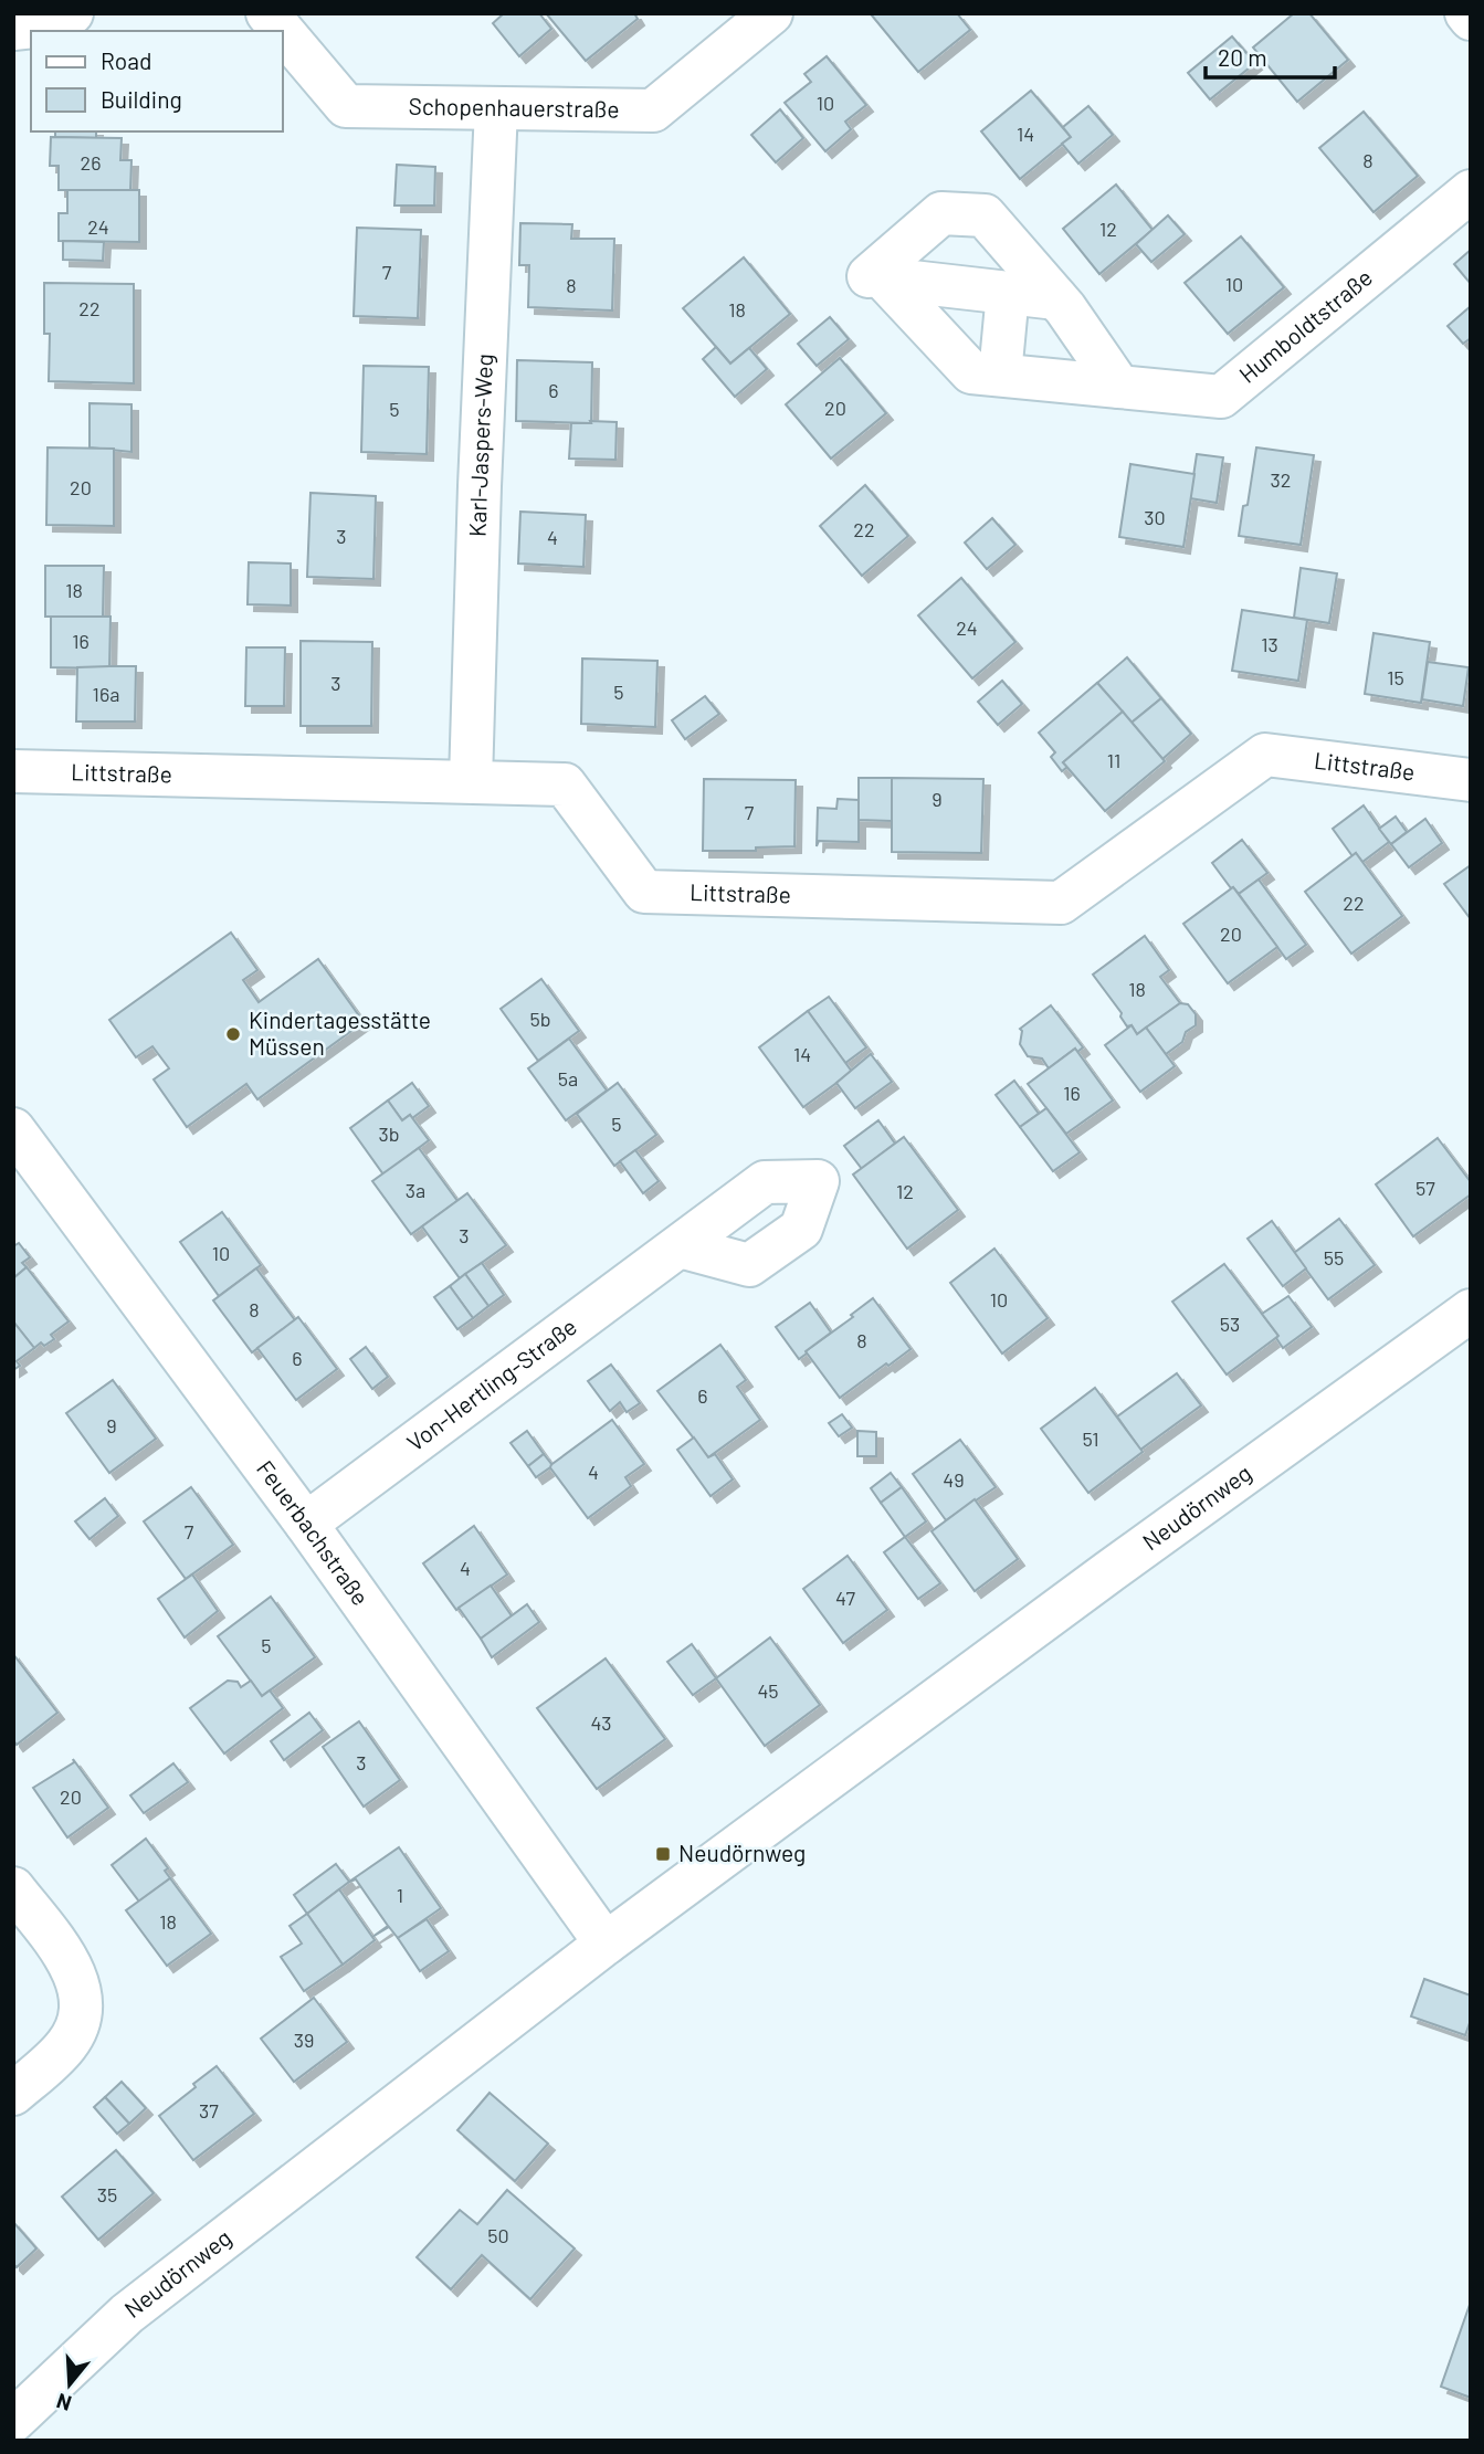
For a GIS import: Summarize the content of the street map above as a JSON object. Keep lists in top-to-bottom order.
{
  "streets": {
    "street": [
      "Schopenhauerstraße",
      "Humboldtstraße",
      "Karl-Jaspers-Weg",
      "Littstraße",
      "Von-Hertling-Straße",
      "Neudörnweg",
      "Feuerbachstraße"
    ]
  },
  "crossings": [
    ["Schopenhauerstraße", "Karl-Jaspers-Weg"],
    ["Karl-Jaspers-Weg", "Littstraße"],
    ["Von-Hertling-Straße", "Feuerbachstraße"],
    ["Neudörnweg", "Feuerbachstraße"]
  ],
  "places": {
    "other": ["Kindertagesstätte Müssen"],
    "transit": ["Neudörnweg"]
  },
  "house_numbers": [
    "10",
    "14",
    "8",
    "26",
    "24",
    "12",
    "7",
    "10",
    "8",
    "22",
    "18",
    "6",
    "20",
    "5",
    "32",
    "20",
    "30",
    "22",
    "3",
    "4",
    "18",
    "24",
    "16",
    "13",
    "15",
    "3",
    "5",
    "16a",
    "11",
    "9",
    "7",
    "22",
    "20",
    "18",
    "5b",
    "14",
    "5a",
    "16",
    "5",
    "3b",
    "57",
    "3a",
    "12",
    "3",
    "10",
    "55",
    "10",
    "8",
    "53",
    "8",
    "6",
    "6",
    "9",
    "51",
    "4",
    "49",
    "7",
    "4",
    "47",
    "5",
    "45",
    "43",
    "3",
    "20",
    "1",
    "18",
    "39",
    "37",
    "35",
    "50"
  ],
  "legend": ["Road", "Building"],
  "scale_bar": "20 m",
  "north": "bottom"
}
